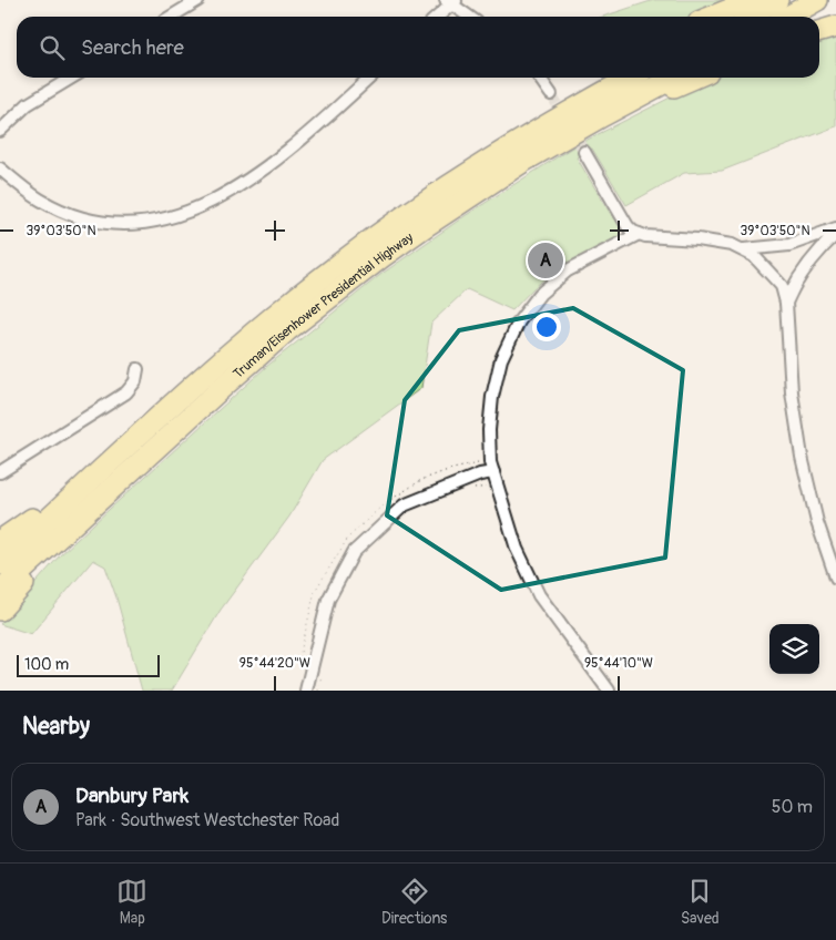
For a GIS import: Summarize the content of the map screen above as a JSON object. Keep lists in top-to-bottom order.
{
  "streets": {
    "highway": ["Truman/Eisenhower Presidential Highway"]
  },
  "scale_bar": "100 m",
  "page": {
    "search": "Search here",
    "pins": "A",
    "scale": "100 m",
    "heading": "Nearby",
    "list": [
      {
        "mark": "A",
        "name": "Danbury Park",
        "note": "Park · Southwest Westchester Road",
        "value": "50 m"
      }
    ],
    "nav": ["Map", "Directions", "Saved"]
  },
  "coordinates": ["39°03'50\"N", "95°44'20\"W", "95°44'10\"W"]
}
